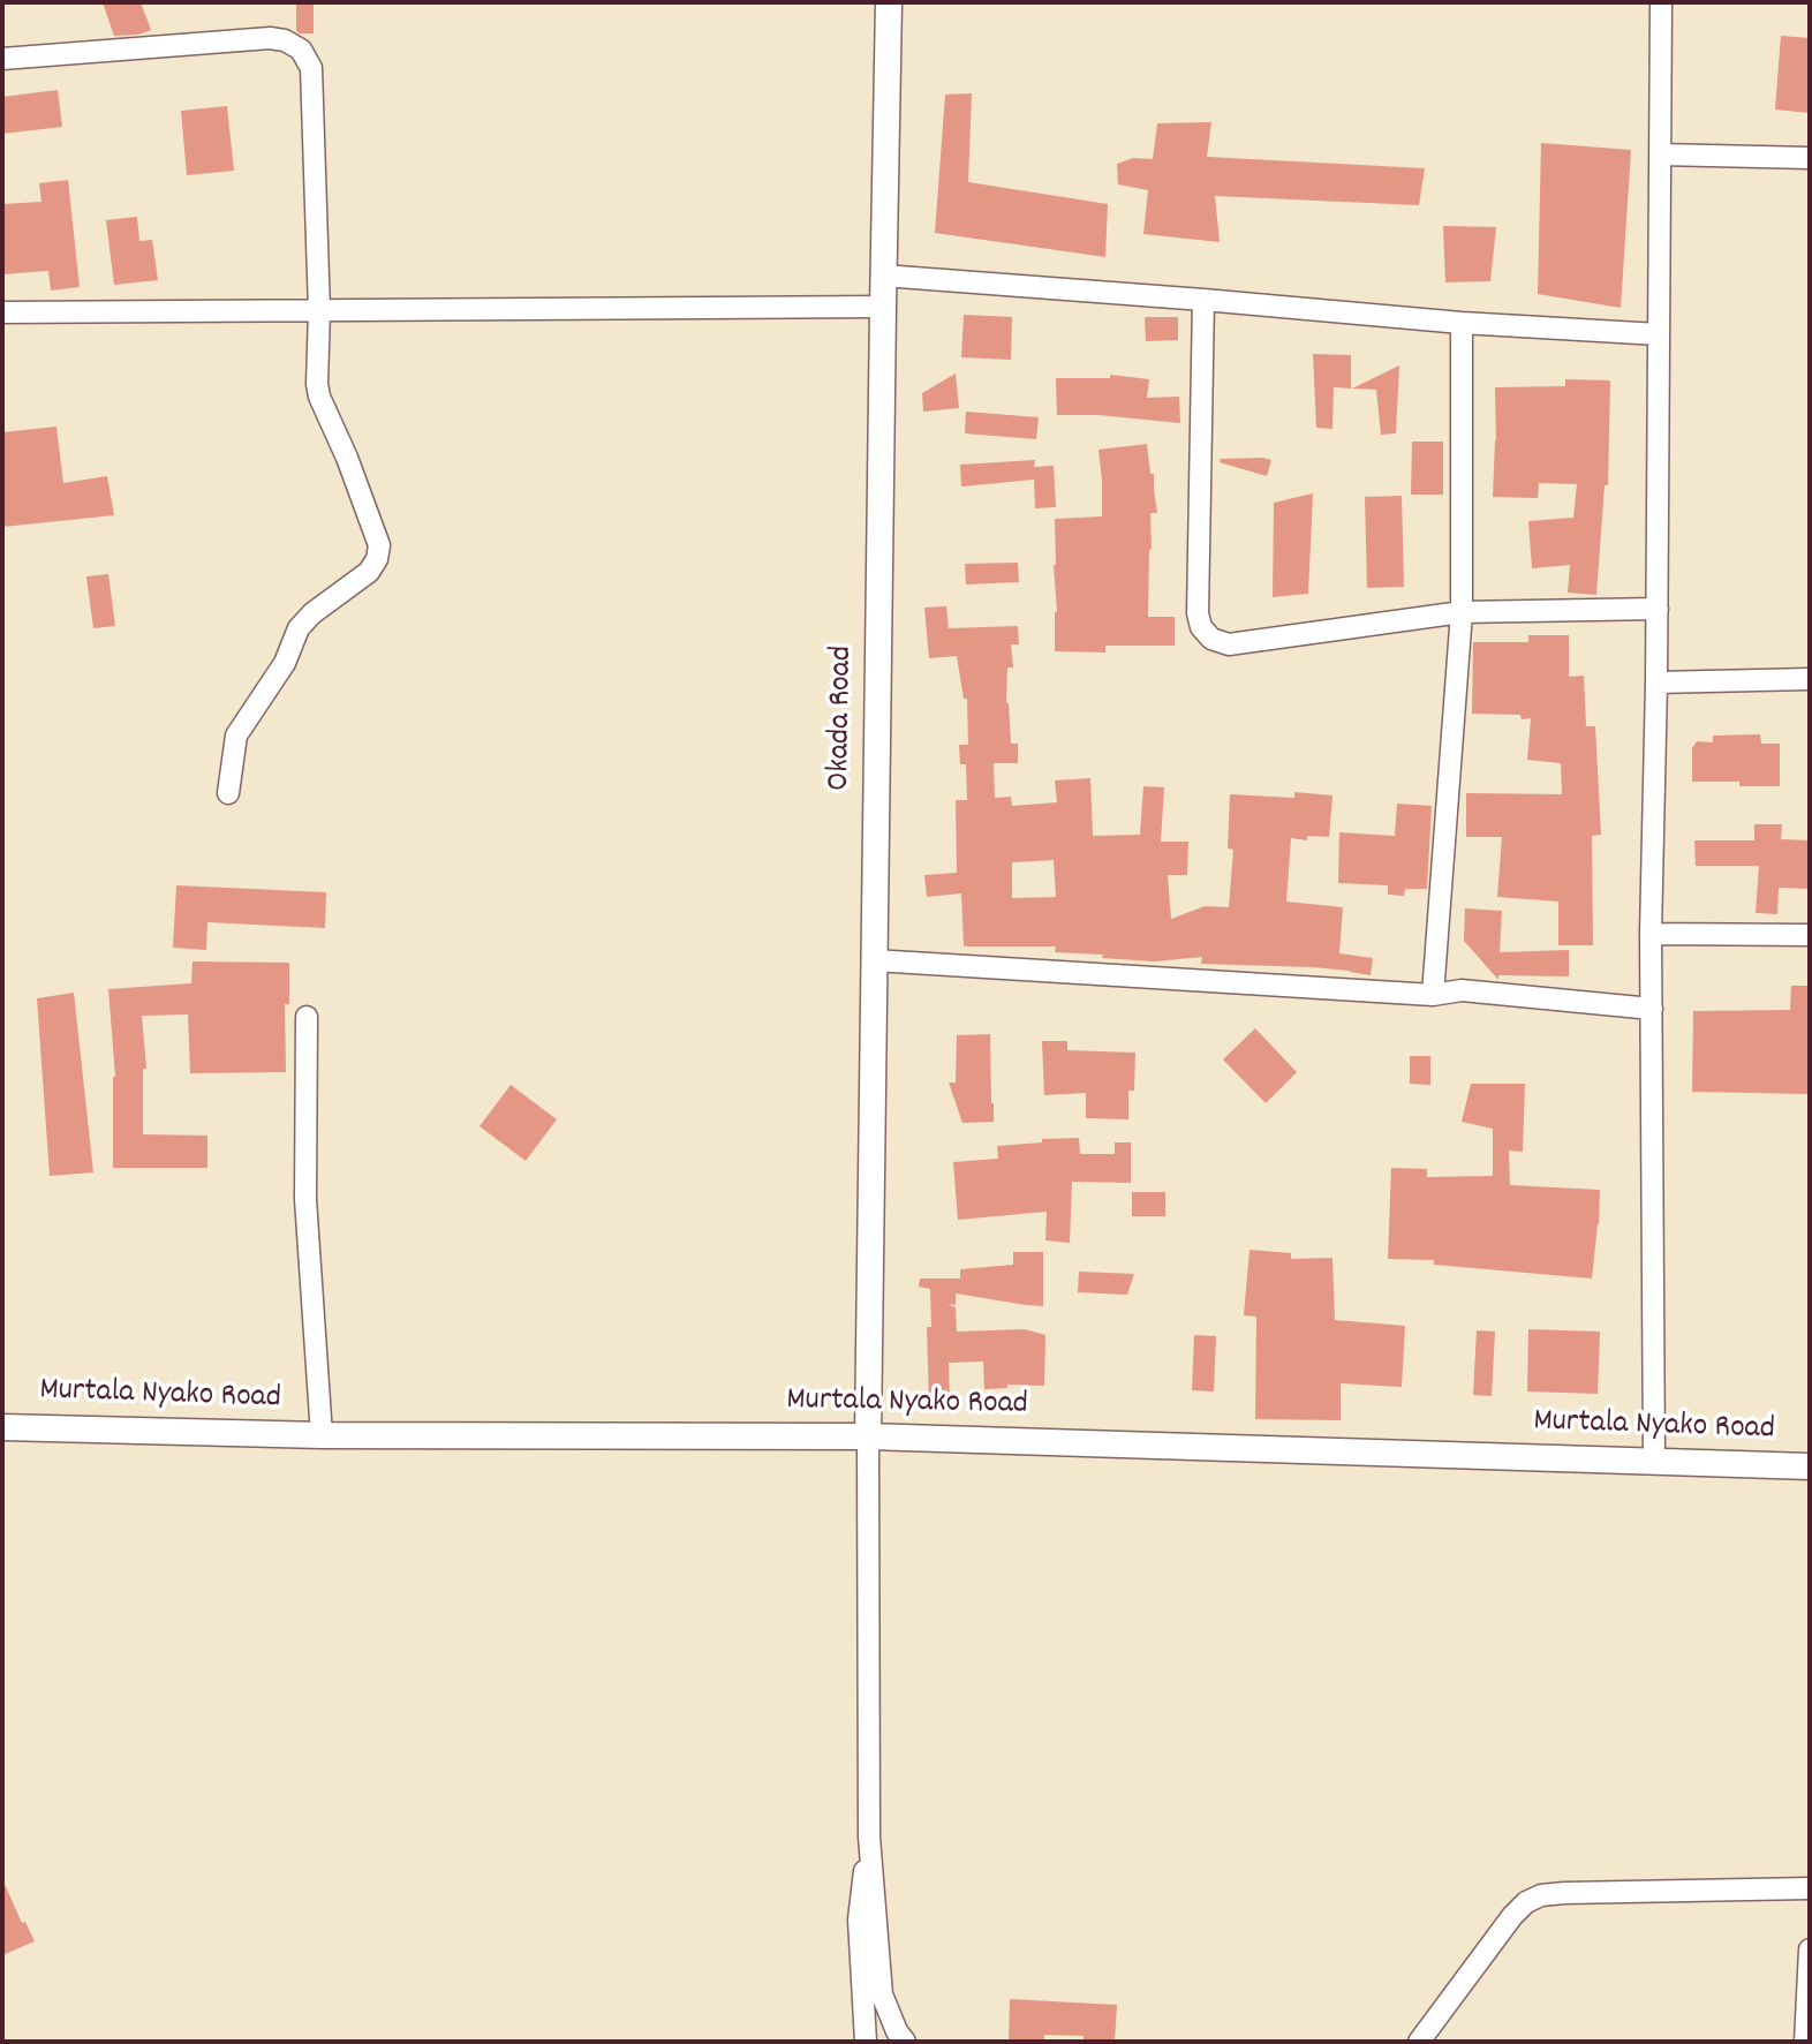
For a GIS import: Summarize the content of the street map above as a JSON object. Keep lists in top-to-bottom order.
{
  "streets": {
    "street": ["Okada Road", "Murtala Nyako Road"]
  },
  "crossings": [
    ["Okada Road", "Murtala Nyako Road"]
  ]
}
